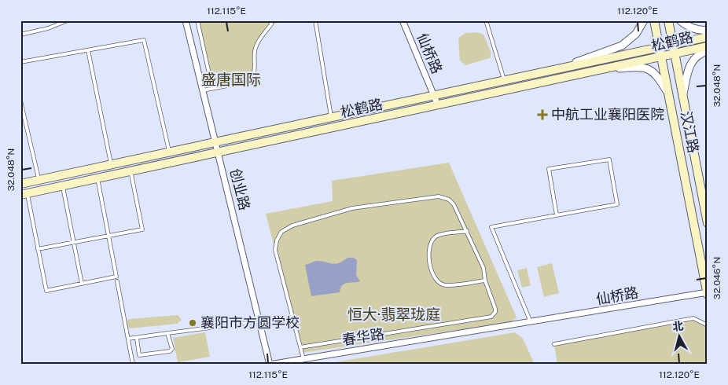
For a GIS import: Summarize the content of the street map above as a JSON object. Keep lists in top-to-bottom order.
{
  "streets": {
    "main road": ["松鹤路", "汉江路"],
    "street": ["仙桥路", "创业路", "春华路"]
  },
  "crossings": [
    ["松鹤路", "仙桥路"],
    ["松鹤路", "汉江路"],
    ["松鹤路", "创业路"],
    ["仙桥路", "汉江路"],
    ["仙桥路", "春华路"],
    ["创业路", "春华路"]
  ],
  "districts": ["盛唐国际", "恒大·翡翠珑庭"],
  "places": {
    "health": ["中航工业襄阳医院"],
    "other": ["襄阳市方圆学校"]
  },
  "north": "top",
  "coordinates": [
    "112.115°E",
    "112.120°E",
    "32.048°N",
    "32.046°N"
  ]
}
